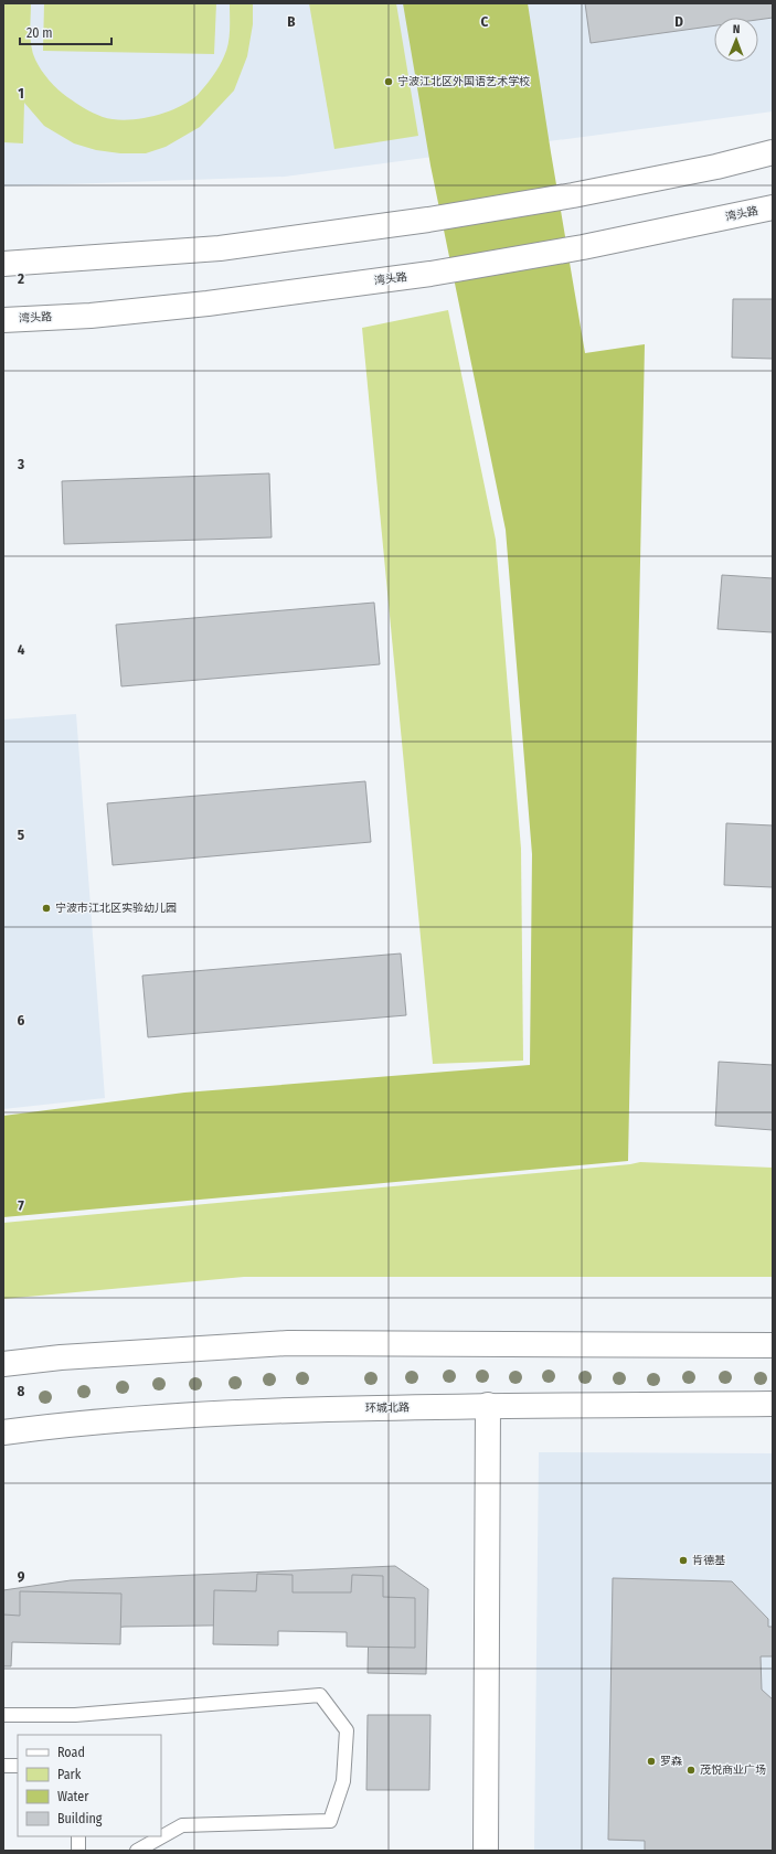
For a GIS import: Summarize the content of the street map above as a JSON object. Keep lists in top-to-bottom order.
{
  "streets": {
    "main road": ["湾头路", "环城北路"]
  },
  "places": [
    "宁波江北区外国语艺术学校",
    "宁波市江北区实验幼儿园",
    "肯德基",
    "罗森",
    "茂悦商业广场"
  ],
  "legend": [
    "Road",
    "Park",
    "Water",
    "Building"
  ],
  "scale_bar": "20 m",
  "north": "top",
  "grid": {
    "columns": ["B", "C", "D"],
    "rows": [
      "1",
      "2",
      "3",
      "4",
      "5",
      "6",
      "7",
      "8",
      "9"
    ]
  }
}
